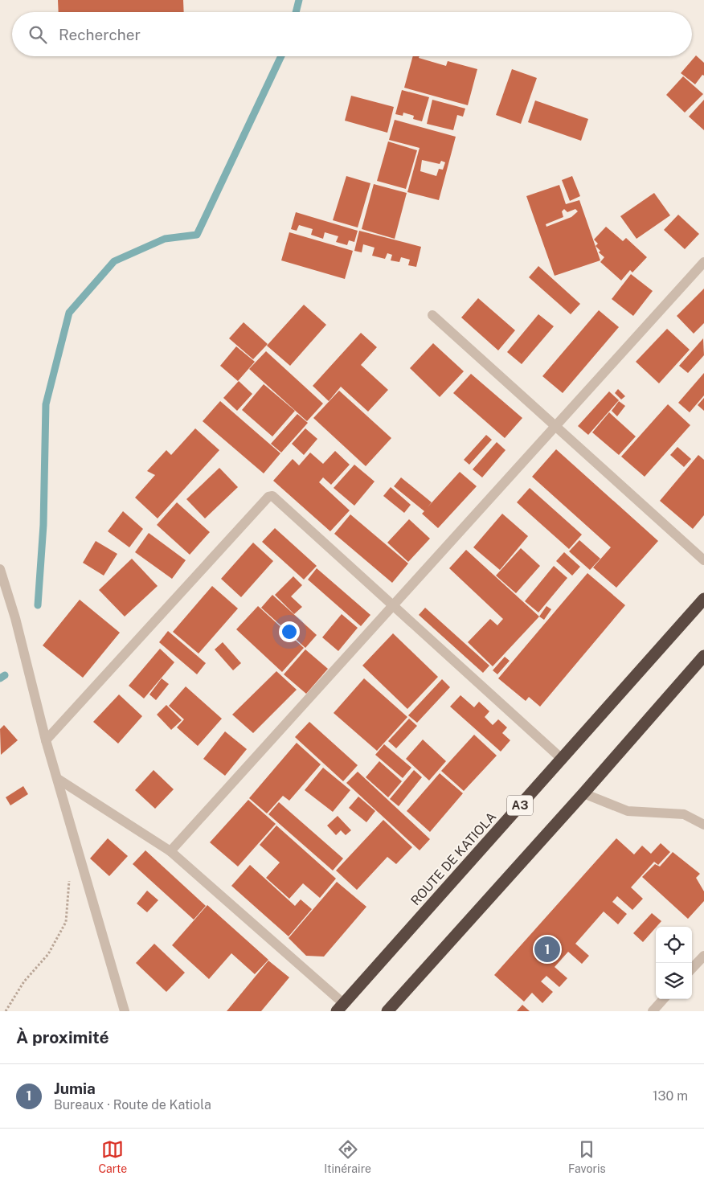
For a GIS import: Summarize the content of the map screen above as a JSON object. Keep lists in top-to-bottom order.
{
  "streets": {
    "highway": ["A3", "ROUTE DE KATIOLA"]
  },
  "page": {
    "search": "Rechercher",
    "pins": "1",
    "heading": "À proximité",
    "list": [
      {
        "mark": "1",
        "name": "Jumia",
        "note": "Bureaux · Route de Katiola",
        "value": "130 m"
      }
    ],
    "nav": ["Carte", "Itinéraire", "Favoris"]
  }
}
